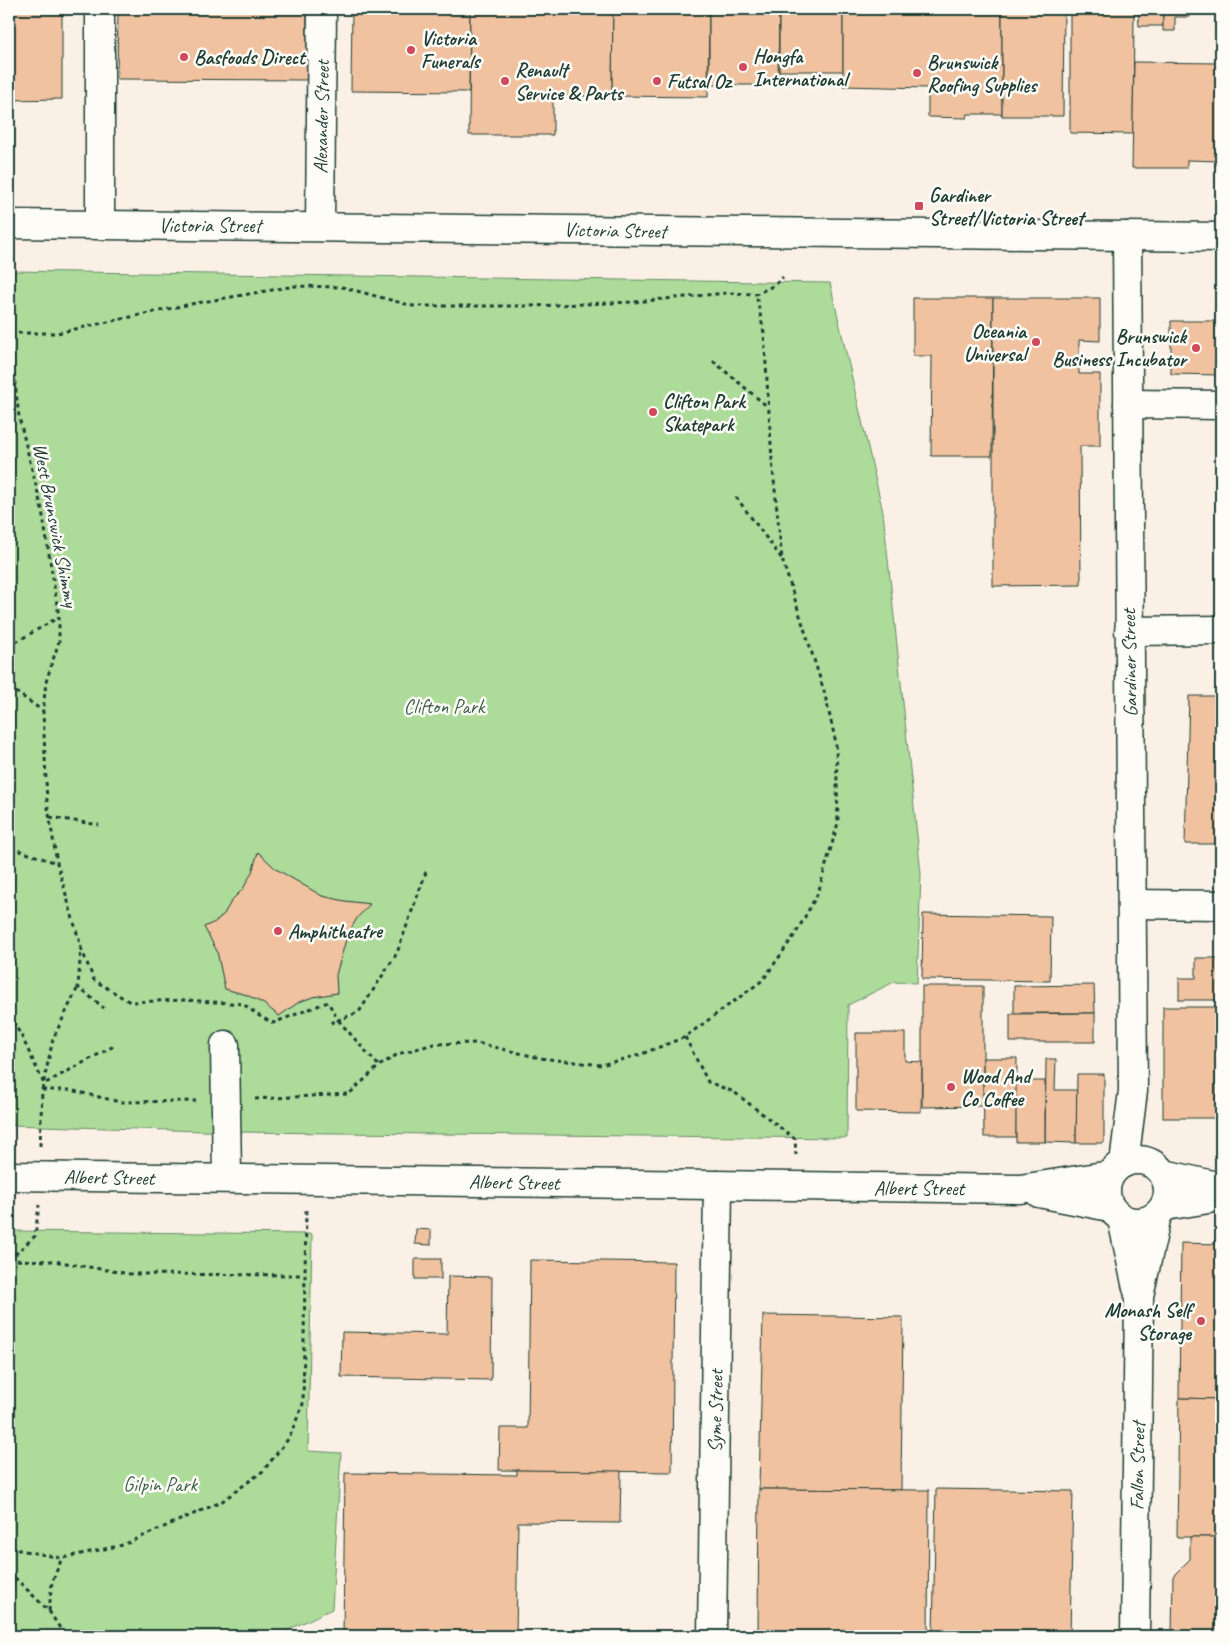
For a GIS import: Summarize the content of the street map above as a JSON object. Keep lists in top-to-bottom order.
{
  "streets": {
    "street": [
      "Alexander Street",
      "Victoria Street",
      "Gardiner Street",
      "Albert Street",
      "Syme Street",
      "Fallon Street"
    ],
    "path": ["West Brunswick Shimmy"]
  },
  "crossings": [
    ["Alexander Street", "Victoria Street"],
    ["Victoria Street", "Gardiner Street"],
    ["West Brunswick Shimmy", "Albert Street"],
    ["Gardiner Street", "Albert Street"],
    ["Gardiner Street", "Fallon Street"],
    ["Albert Street", "Syme Street"],
    ["Albert Street", "Fallon Street"]
  ],
  "parks": ["Clifton Park", "Gilpin Park"],
  "places": {
    "other": [
      "Victoria Funerals",
      "Basfoods Direct",
      "Hongfa International",
      "Brunswick Roofing Supplies",
      "Renault Service & Parts",
      "Futsal Oz",
      "Oceania Universal",
      "Brunswick Business Incubator",
      "Clifton Park Skatepark",
      "Amphitheatre",
      "Wood And Co Coffee",
      "Monash Self Storage"
    ],
    "transit": ["Gardiner Street/Victoria Street"]
  }
}
